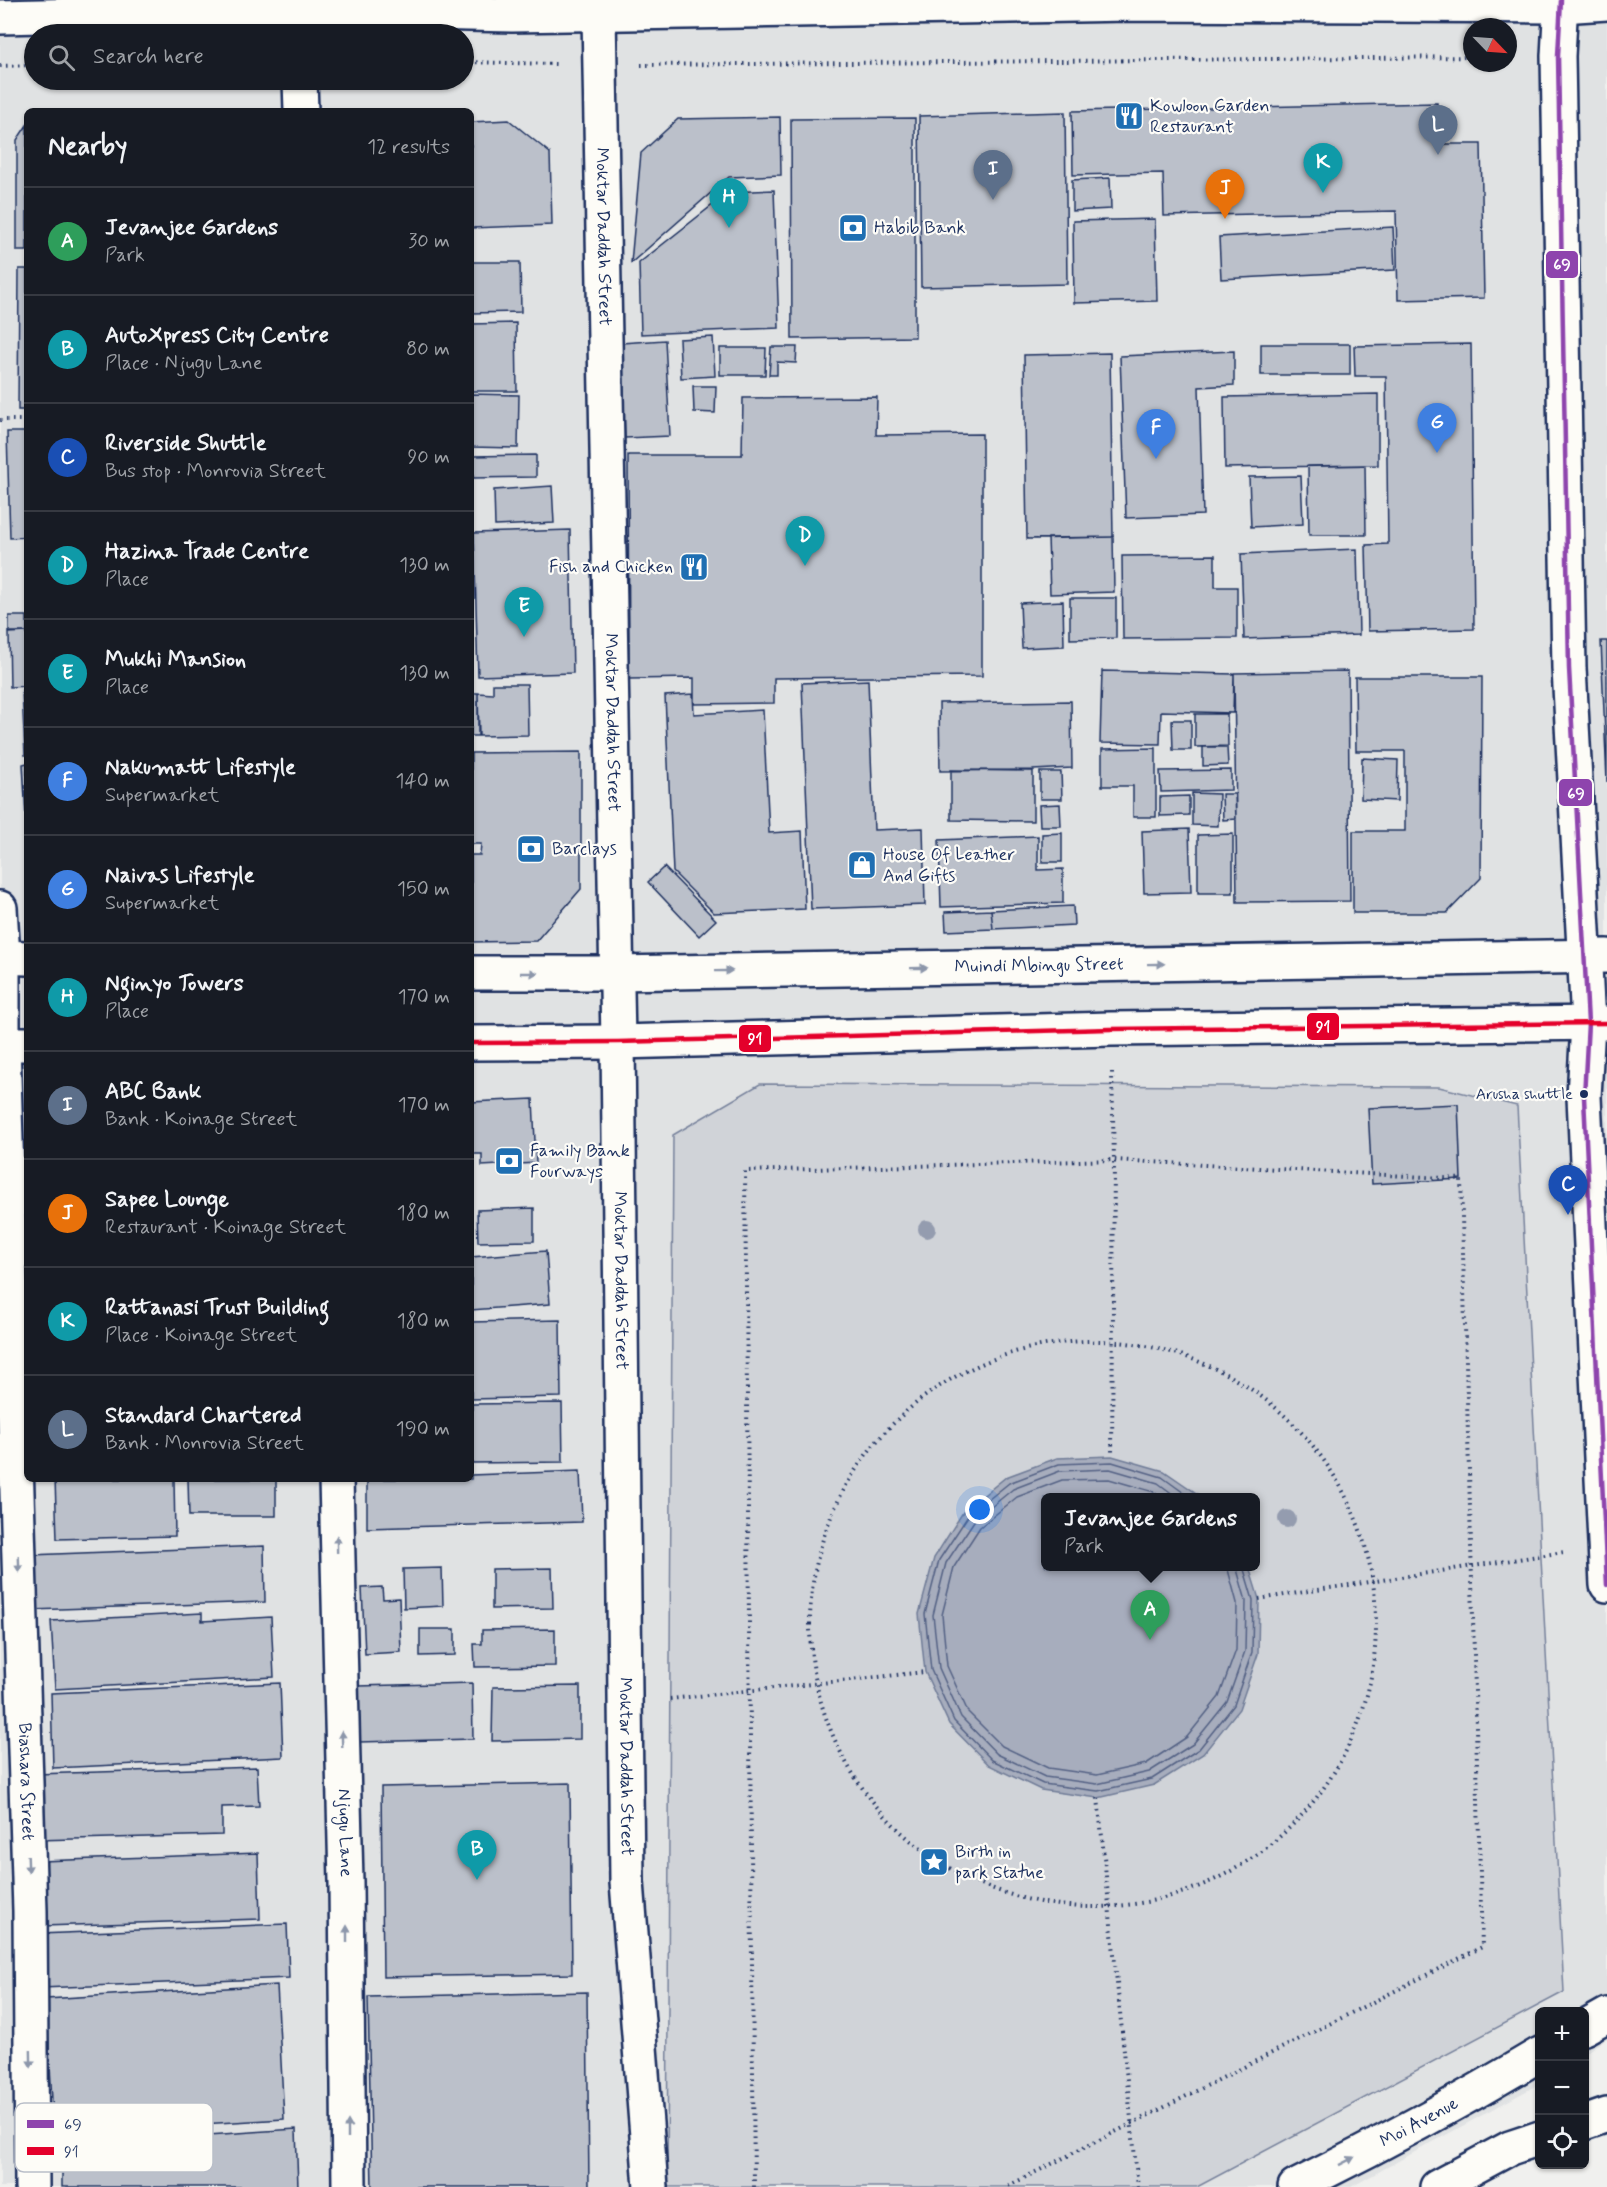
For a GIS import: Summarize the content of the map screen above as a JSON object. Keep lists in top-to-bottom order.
{
  "streets": {
    "street": [
      "Moktar Daddah Street",
      "Muindi Mbingu Street",
      "Biashara Street",
      "Njugu Lane",
      "Moi Avenue"
    ]
  },
  "crossings": [
    ["Moktar Daddah Street", "Muindi Mbingu Street"]
  ],
  "one_way": ["Biashara Street", "Njugu Lane"],
  "places": {
    "restaurant": ["Kowloon Garden Restaurant", "Fish and Chicken"],
    "bank": ["Habib Bank", "Barclays", "Family Bank Fourways"],
    "shop": ["House Of Leather And Gifts"],
    "other": ["Arusha shuttle"],
    "place": ["Birth in park Statue"]
  },
  "lines": ["transit line 69", "transit line 91"],
  "legend": ["69", "91"],
  "north": "bottom right",
  "page": {
    "search": "Search here",
    "pins": [
      "L",
      "K",
      "I",
      "J",
      "H",
      "G",
      "F",
      "D",
      "E",
      "C",
      "A",
      "B"
    ],
    "heading": ["Nearby", "12 results"],
    "list": [
      {
        "mark": "A",
        "name": "Jevanjee Gardens",
        "note": "Park",
        "value": "30 m"
      },
      {
        "mark": "B",
        "name": "AutoXpress City Centre",
        "note": "Place · Njugu Lane",
        "value": "80 m"
      },
      {
        "mark": "C",
        "name": "Riverside Shuttle",
        "note": "Bus stop · Monrovia Street",
        "value": "90 m"
      },
      {
        "mark": "D",
        "name": "Hazina Trade Centre",
        "note": "Place",
        "value": "130 m"
      },
      {
        "mark": "E",
        "name": "Mukhi Mansion",
        "note": "Place",
        "value": "130 m"
      },
      {
        "mark": "F",
        "name": "Nakumatt Lifestyle",
        "note": "Supermarket",
        "value": "140 m"
      },
      {
        "mark": "G",
        "name": "Naivas Lifestyle",
        "note": "Supermarket",
        "value": "150 m"
      },
      {
        "mark": "H",
        "name": "Nginyo Towers",
        "note": "Place",
        "value": "170 m"
      },
      {
        "mark": "I",
        "name": "ABC Bank",
        "note": "Bank · Koinage Street",
        "value": "170 m"
      },
      {
        "mark": "J",
        "name": "Sapee Lounge",
        "note": "Restaurant · Koinage Street",
        "value": "180 m"
      },
      {
        "mark": "K",
        "name": "Rattanasi Trust Building",
        "note": "Place · Koinage Street",
        "value": "180 m"
      },
      {
        "mark": "L",
        "name": "Standard Chartered",
        "note": "Bank · Monrovia Street",
        "value": "190 m"
      }
    ],
    "popup": ["Jevanjee Gardens", "Park"],
    "map_buttons": ["+", "−"]
  }
}
